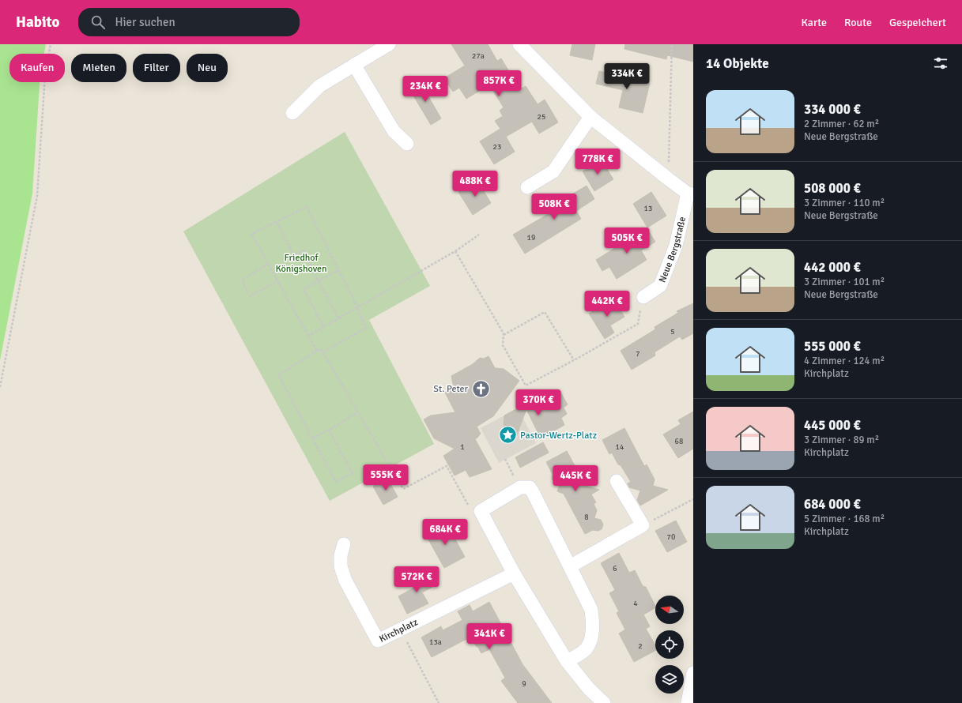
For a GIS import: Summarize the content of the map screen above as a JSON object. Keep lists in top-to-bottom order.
{
  "streets": {
    "street": ["Neue Bergstraße", "Kirchplatz"]
  },
  "parks": ["Friedhof Königshoven"],
  "places": {
    "church": ["St. Peter"],
    "place": ["Pastor-Wertz-Platz"]
  },
  "house_numbers": [
    "27a",
    "25",
    "23",
    "13",
    "19",
    "5",
    "7",
    "68",
    "1",
    "14",
    "8",
    "70",
    "6",
    "4",
    "13a",
    "2",
    "9"
  ],
  "north": "left",
  "page": {
    "header": "Habito",
    "search": "Hier suchen",
    "nav": ["Karte", "Route", "Gespeichert"],
    "heading": "14 Objekte",
    "chip": [
      "Kaufen",
      "Mieten",
      "Filter",
      "Neu"
    ],
    "price": [
      "334K €",
      "857K €",
      "234K €",
      "778K €",
      "488K €",
      "508K €",
      "505K €",
      "442K €",
      "370K €",
      "555K €",
      "445K €",
      "684K €",
      "572K €",
      "341K €"
    ],
    "list": [
      {
        "name": "334 000 €",
        "note": "2 Zimmer · 62 m² · Neue Bergstraße"
      },
      {
        "name": "508 000 €",
        "note": "3 Zimmer · 110 m² · Neue Bergstraße"
      },
      {
        "name": "442 000 €",
        "note": "3 Zimmer · 101 m² · Neue Bergstraße"
      },
      {
        "name": "555 000 €",
        "note": "4 Zimmer · 124 m² · Kirchplatz"
      },
      {
        "name": "445 000 €",
        "note": "3 Zimmer · 89 m² · Kirchplatz"
      },
      {
        "name": "684 000 €",
        "note": "5 Zimmer · 168 m² · Kirchplatz"
      }
    ]
  }
}
